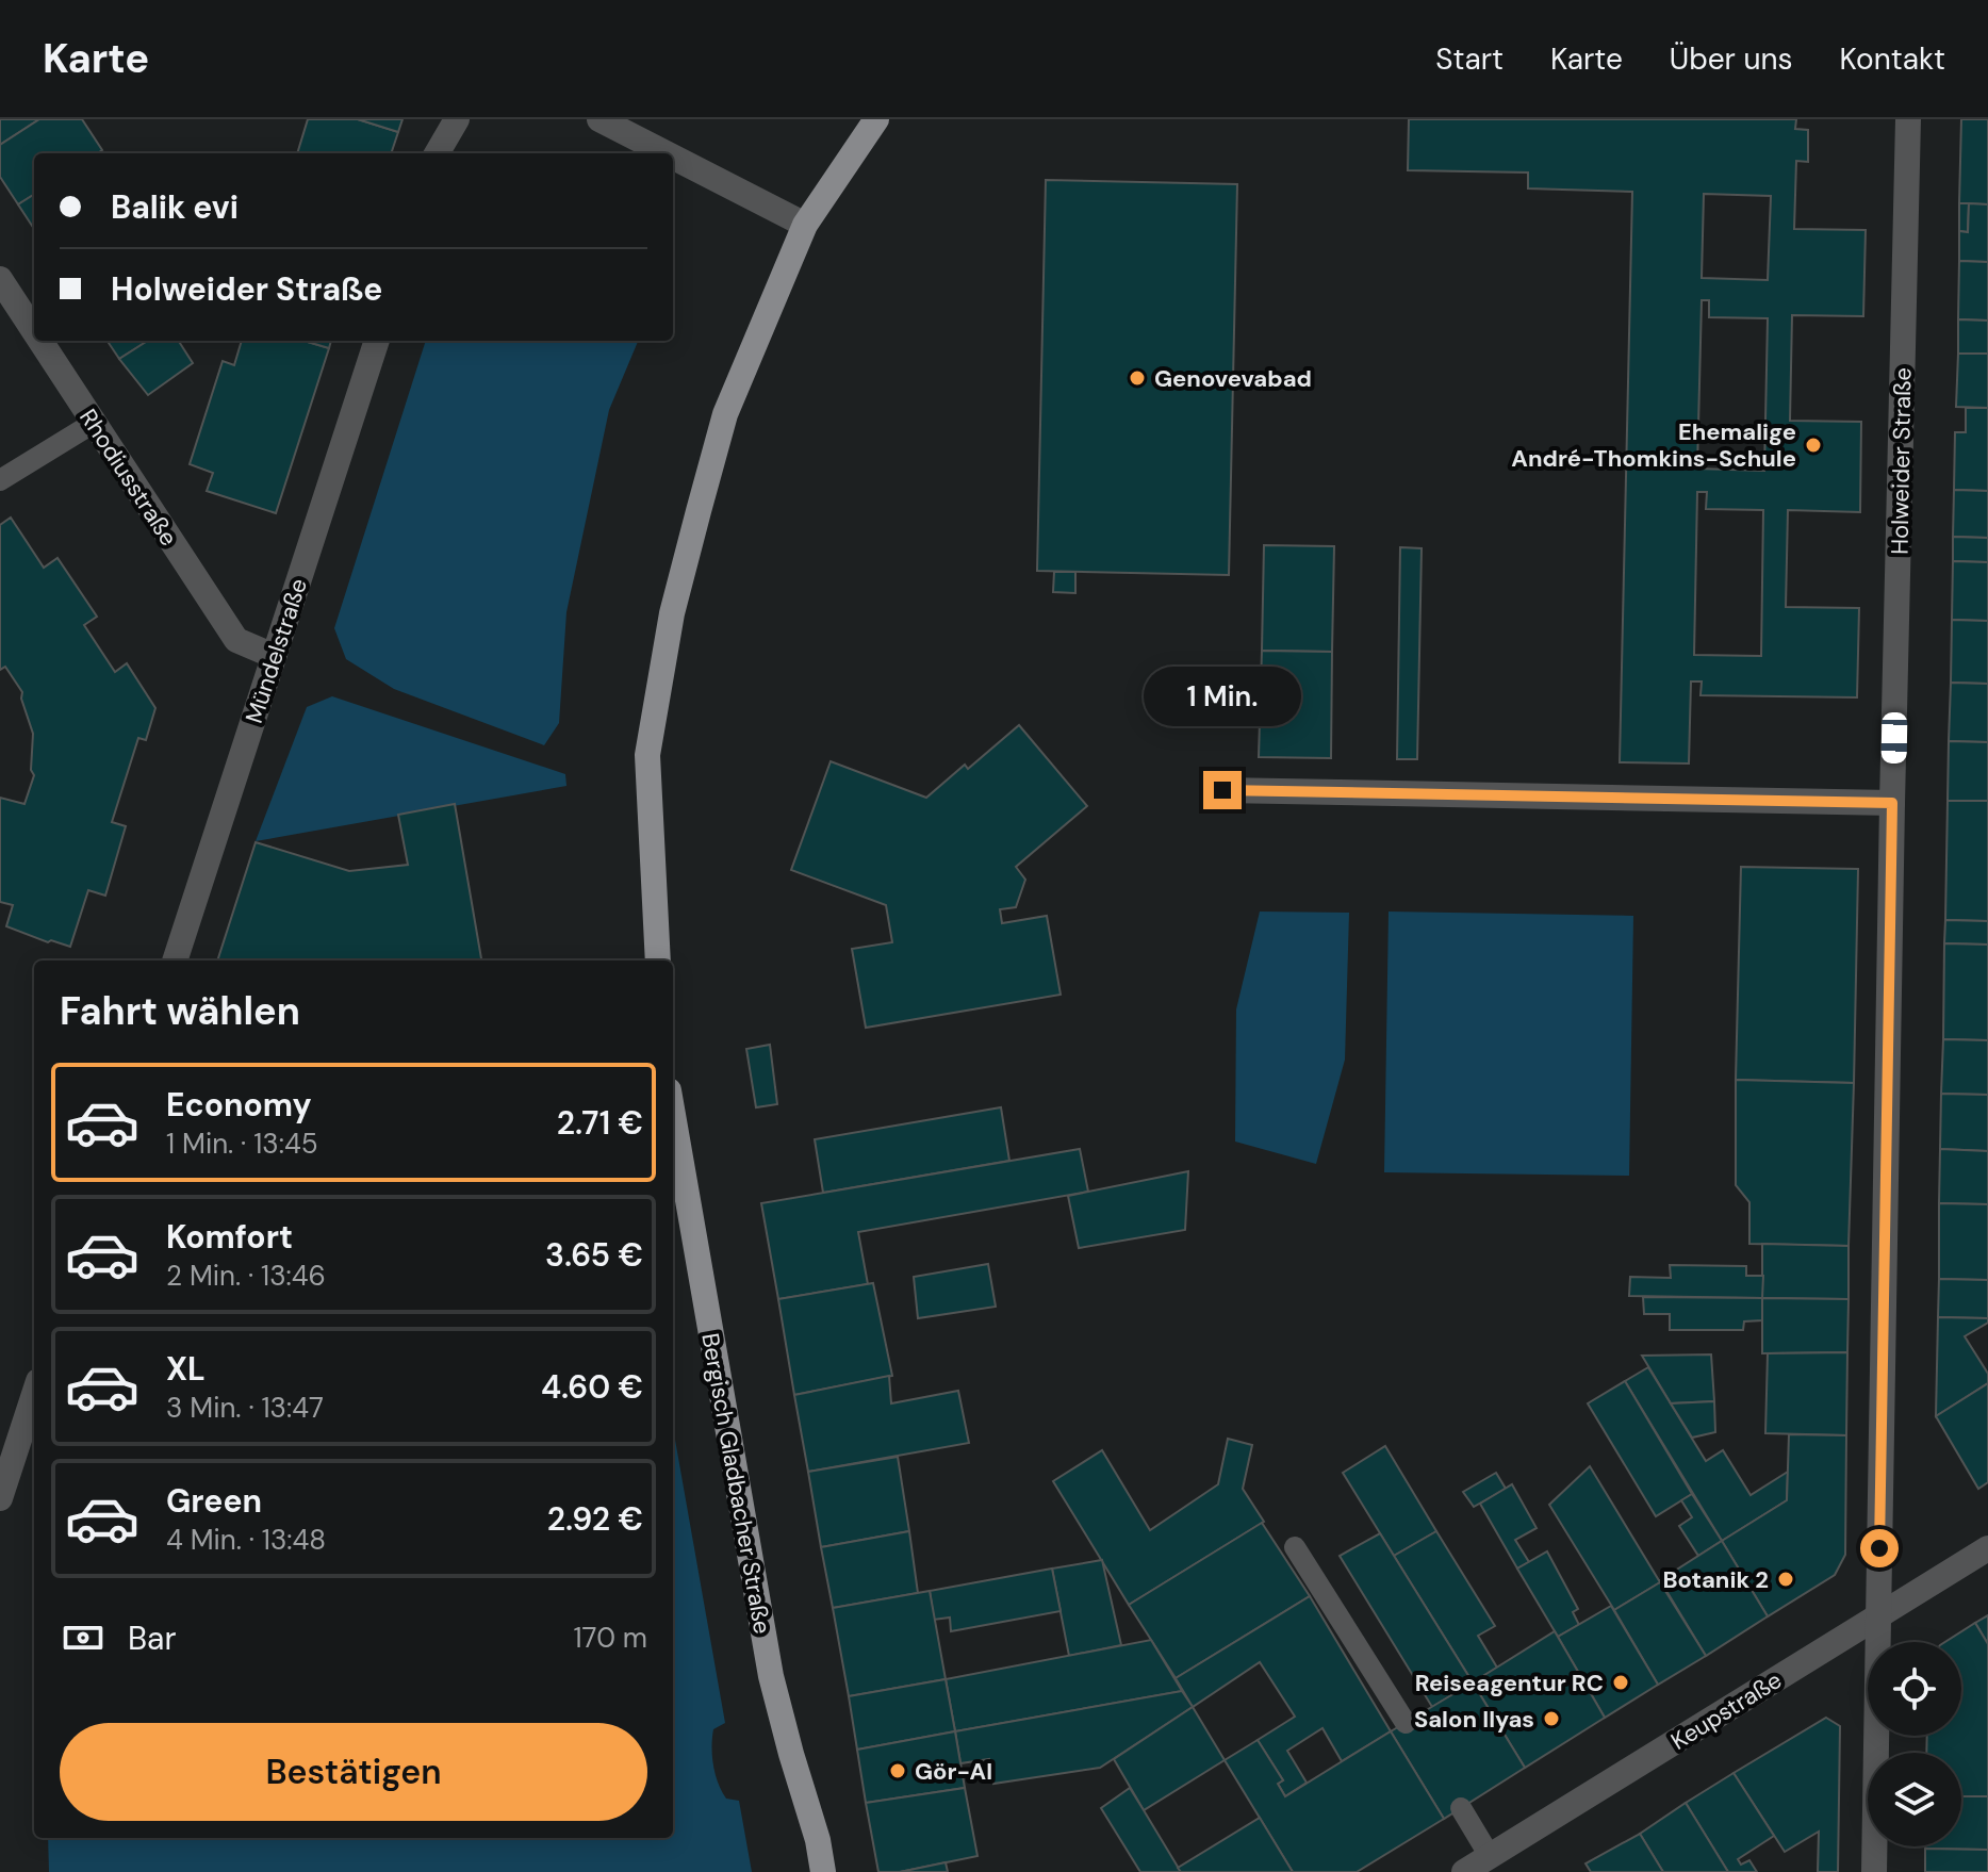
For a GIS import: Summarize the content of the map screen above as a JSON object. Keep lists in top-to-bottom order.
{
  "streets": {
    "main road": ["Bergisch Gladbacher Straße"],
    "street": [
      "Holweider Straße",
      "Rhodiusstraße",
      "Mündelstraße",
      "Keupstraße"
    ]
  },
  "crossings": [
    ["Holweider Straße", "Keupstraße"],
    ["Rhodiusstraße", "Mündelstraße"]
  ],
  "places": [
    "Genovevabad",
    "Ehemalige André-Thomkins-Schule",
    "Botanik 2",
    "Reiseagentur RC",
    "Salon Ilyas",
    "Gör-Al"
  ],
  "page": {
    "header": "Karte",
    "nav": [
      "Start",
      "Karte",
      "Über uns",
      "Kontakt"
    ],
    "banner": ["Balik evi", "Holweider Straße"],
    "bubble": "1 Min.",
    "heading": "Fahrt wählen",
    "list": [
      {
        "name": "Economy",
        "note": "1 Min. · 13:45",
        "value": "2.71 €"
      },
      {
        "name": "Komfort",
        "note": "2 Min. · 13:46",
        "value": "3.65 €"
      },
      {
        "name": "XL",
        "note": "3 Min. · 13:47",
        "value": "4.60 €"
      },
      {
        "name": "Green",
        "note": "4 Min. · 13:48",
        "value": "2.92 €"
      }
    ],
    "pay": ["Bar", "170 m"],
    "buttons": "Bestätigen"
  }
}
